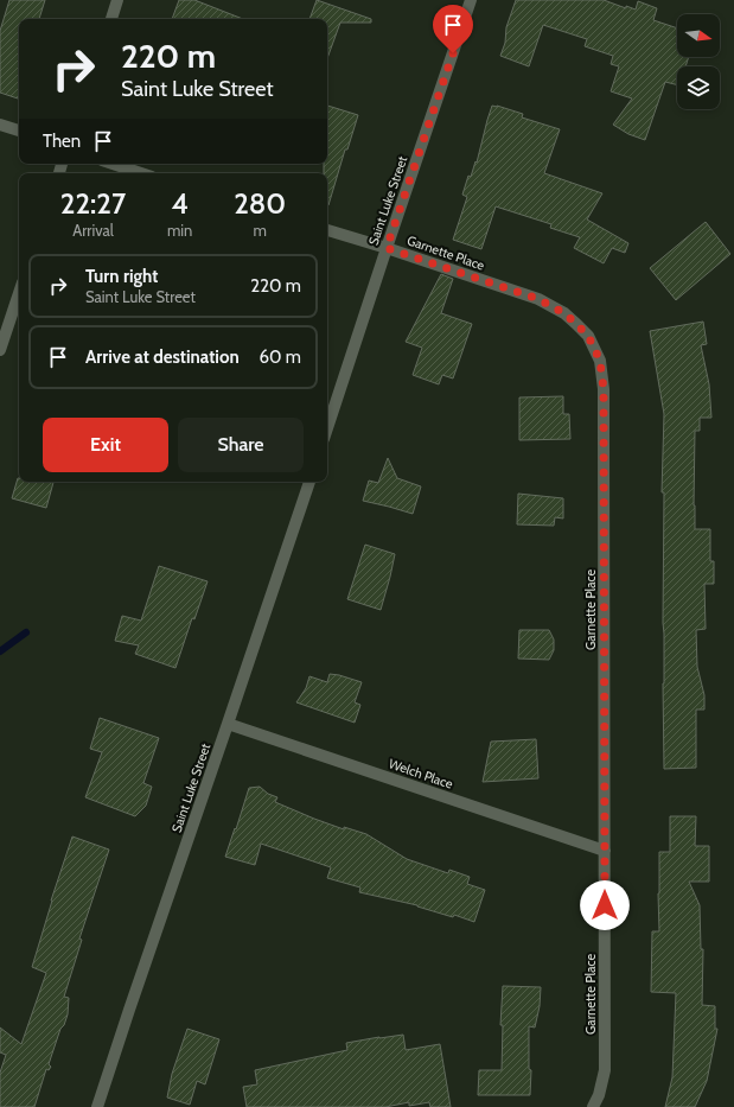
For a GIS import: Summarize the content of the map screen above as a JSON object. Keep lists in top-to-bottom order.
{
  "streets": {
    "street": ["Saint Luke Street", "Garnette Place", "Welch Place"]
  },
  "crossings": [
    ["Saint Luke Street", "Garnette Place"],
    ["Saint Luke Street", "Welch Place"],
    ["Garnette Place", "Welch Place"]
  ],
  "north": "right",
  "page": {
    "turn": ["220 m", "Saint Luke Street"],
    "then": "Then",
    "eta": [
      "22:27",
      "Arrival",
      "4",
      "min",
      "280",
      "m"
    ],
    "list": [
      {
        "name": "Turn right",
        "note": "Saint Luke Street",
        "value": "220 m"
      },
      {
        "name": "Arrive at destination",
        "value": "60 m"
      }
    ],
    "buttons": ["Exit", "Share"]
  }
}
